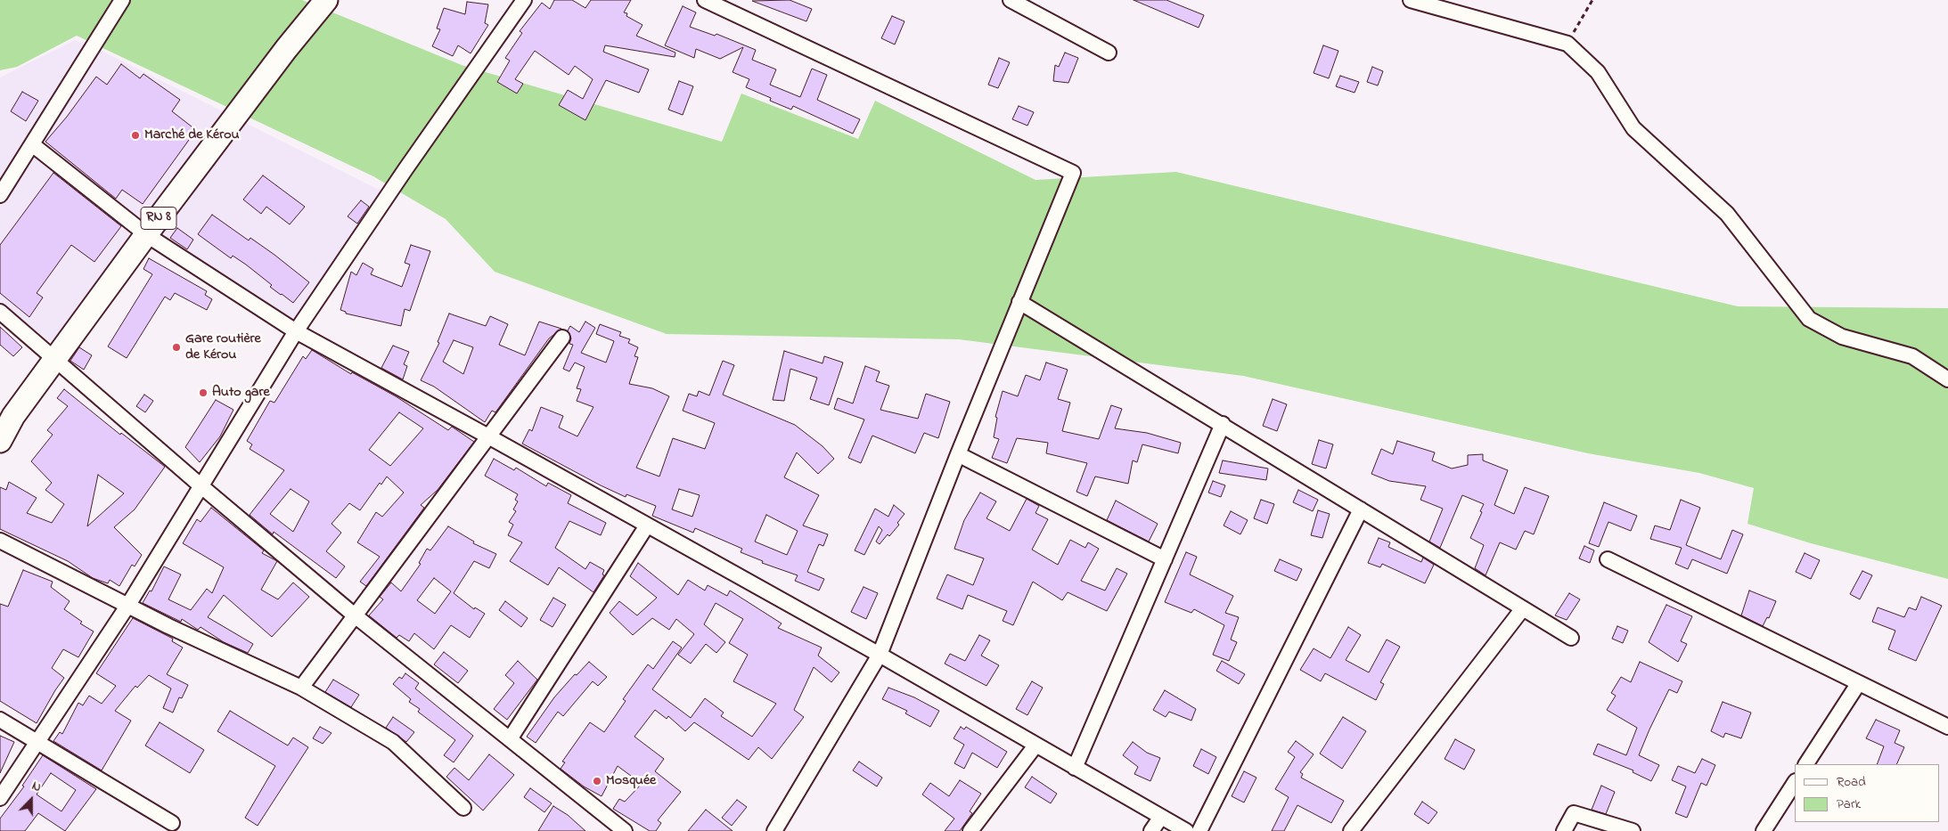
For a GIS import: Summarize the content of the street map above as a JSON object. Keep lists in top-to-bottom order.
{
  "streets": {
    "main road": ["RN 8"]
  },
  "places": [
    "Marché de Kérou",
    "Gare routière de Kérou",
    "Auto gare",
    "Mosquée"
  ],
  "legend": ["Road", "Park"],
  "north": "top"
}
